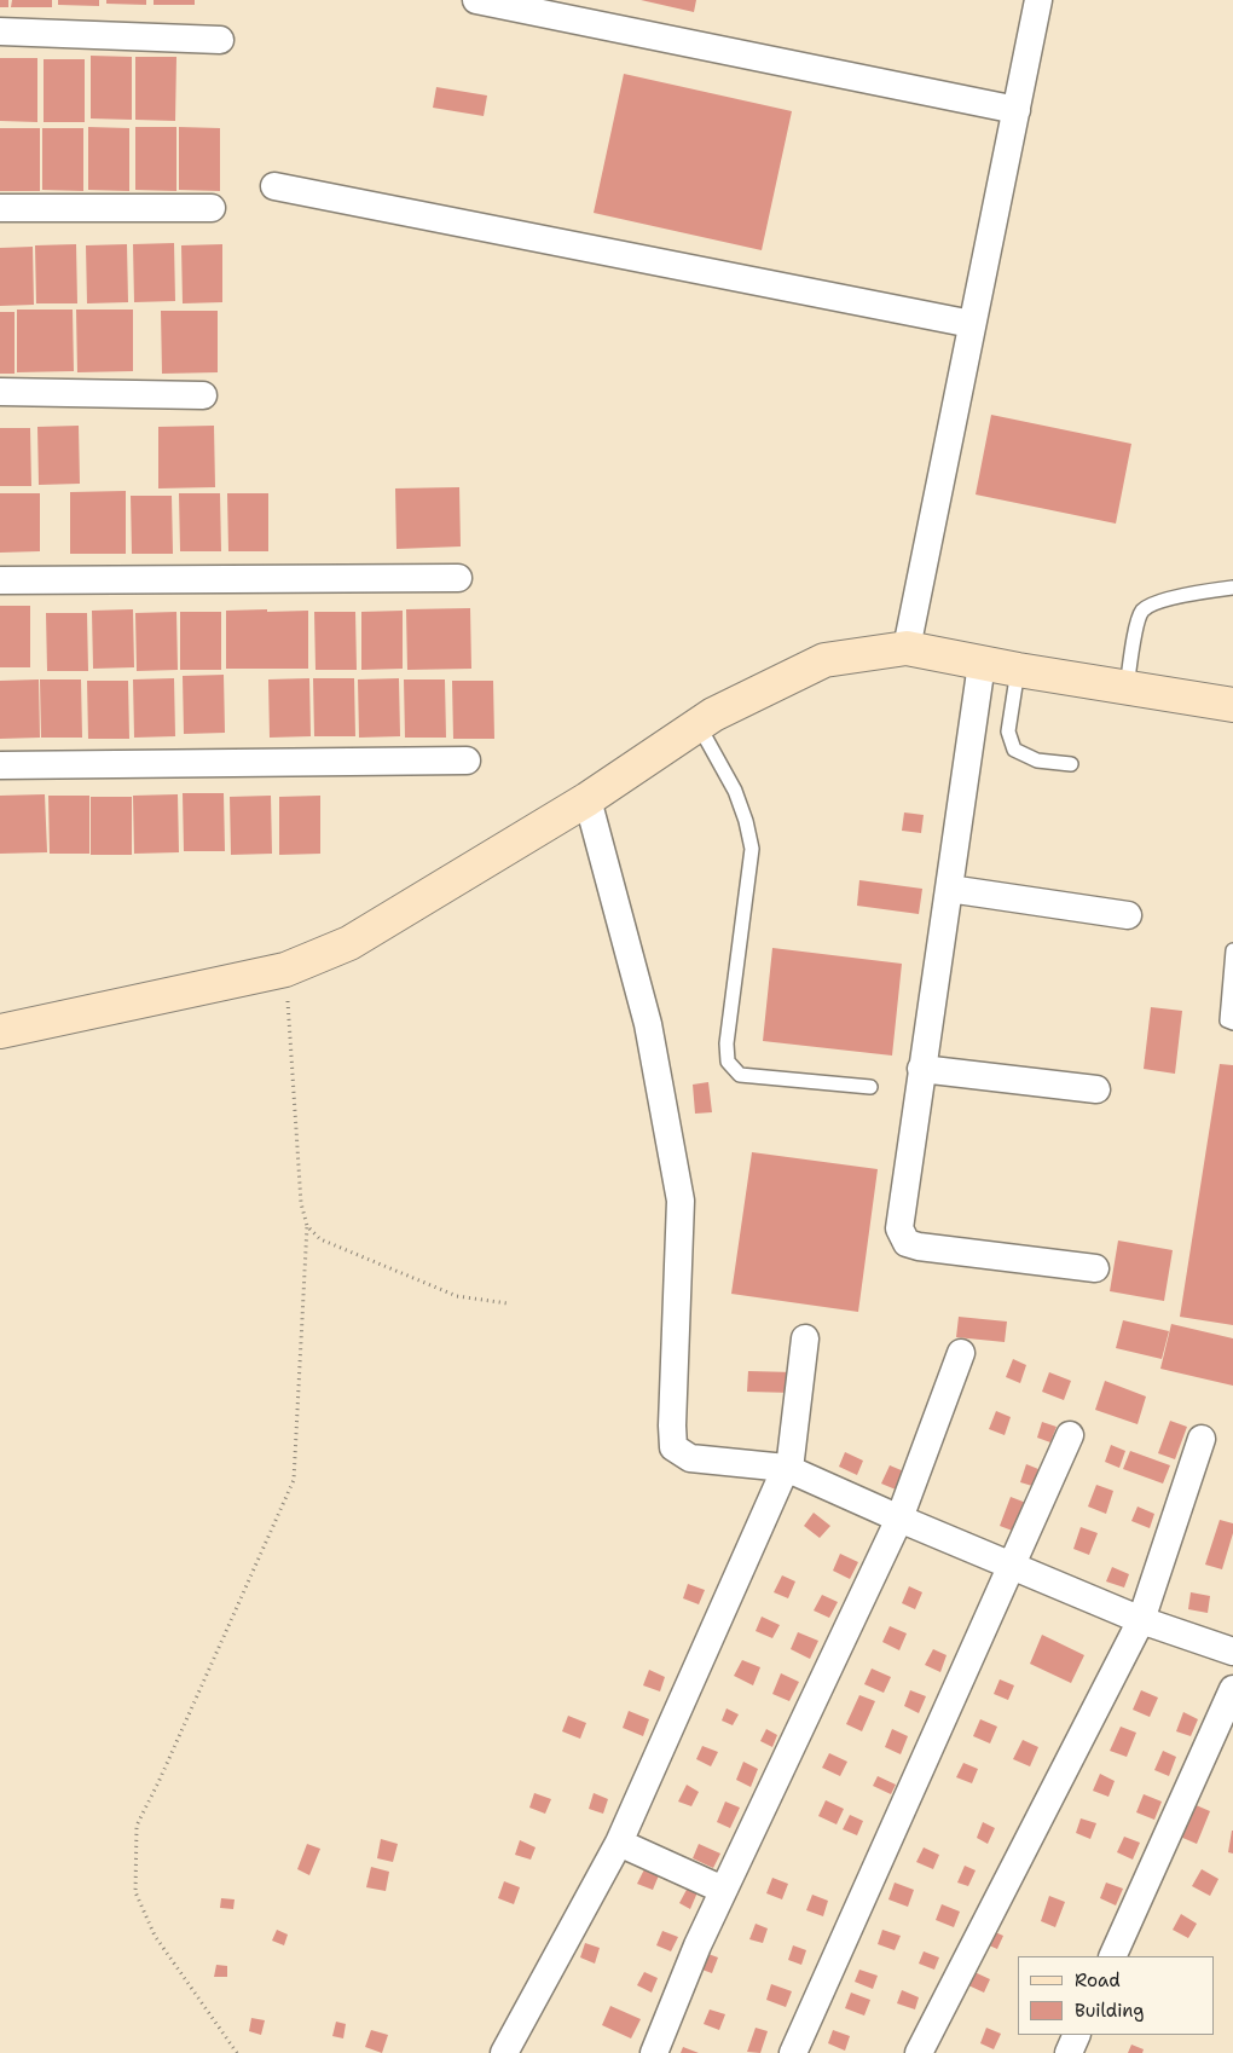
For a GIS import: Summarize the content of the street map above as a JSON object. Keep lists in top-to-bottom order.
{
  "legend": ["Road", "Building"]
}
